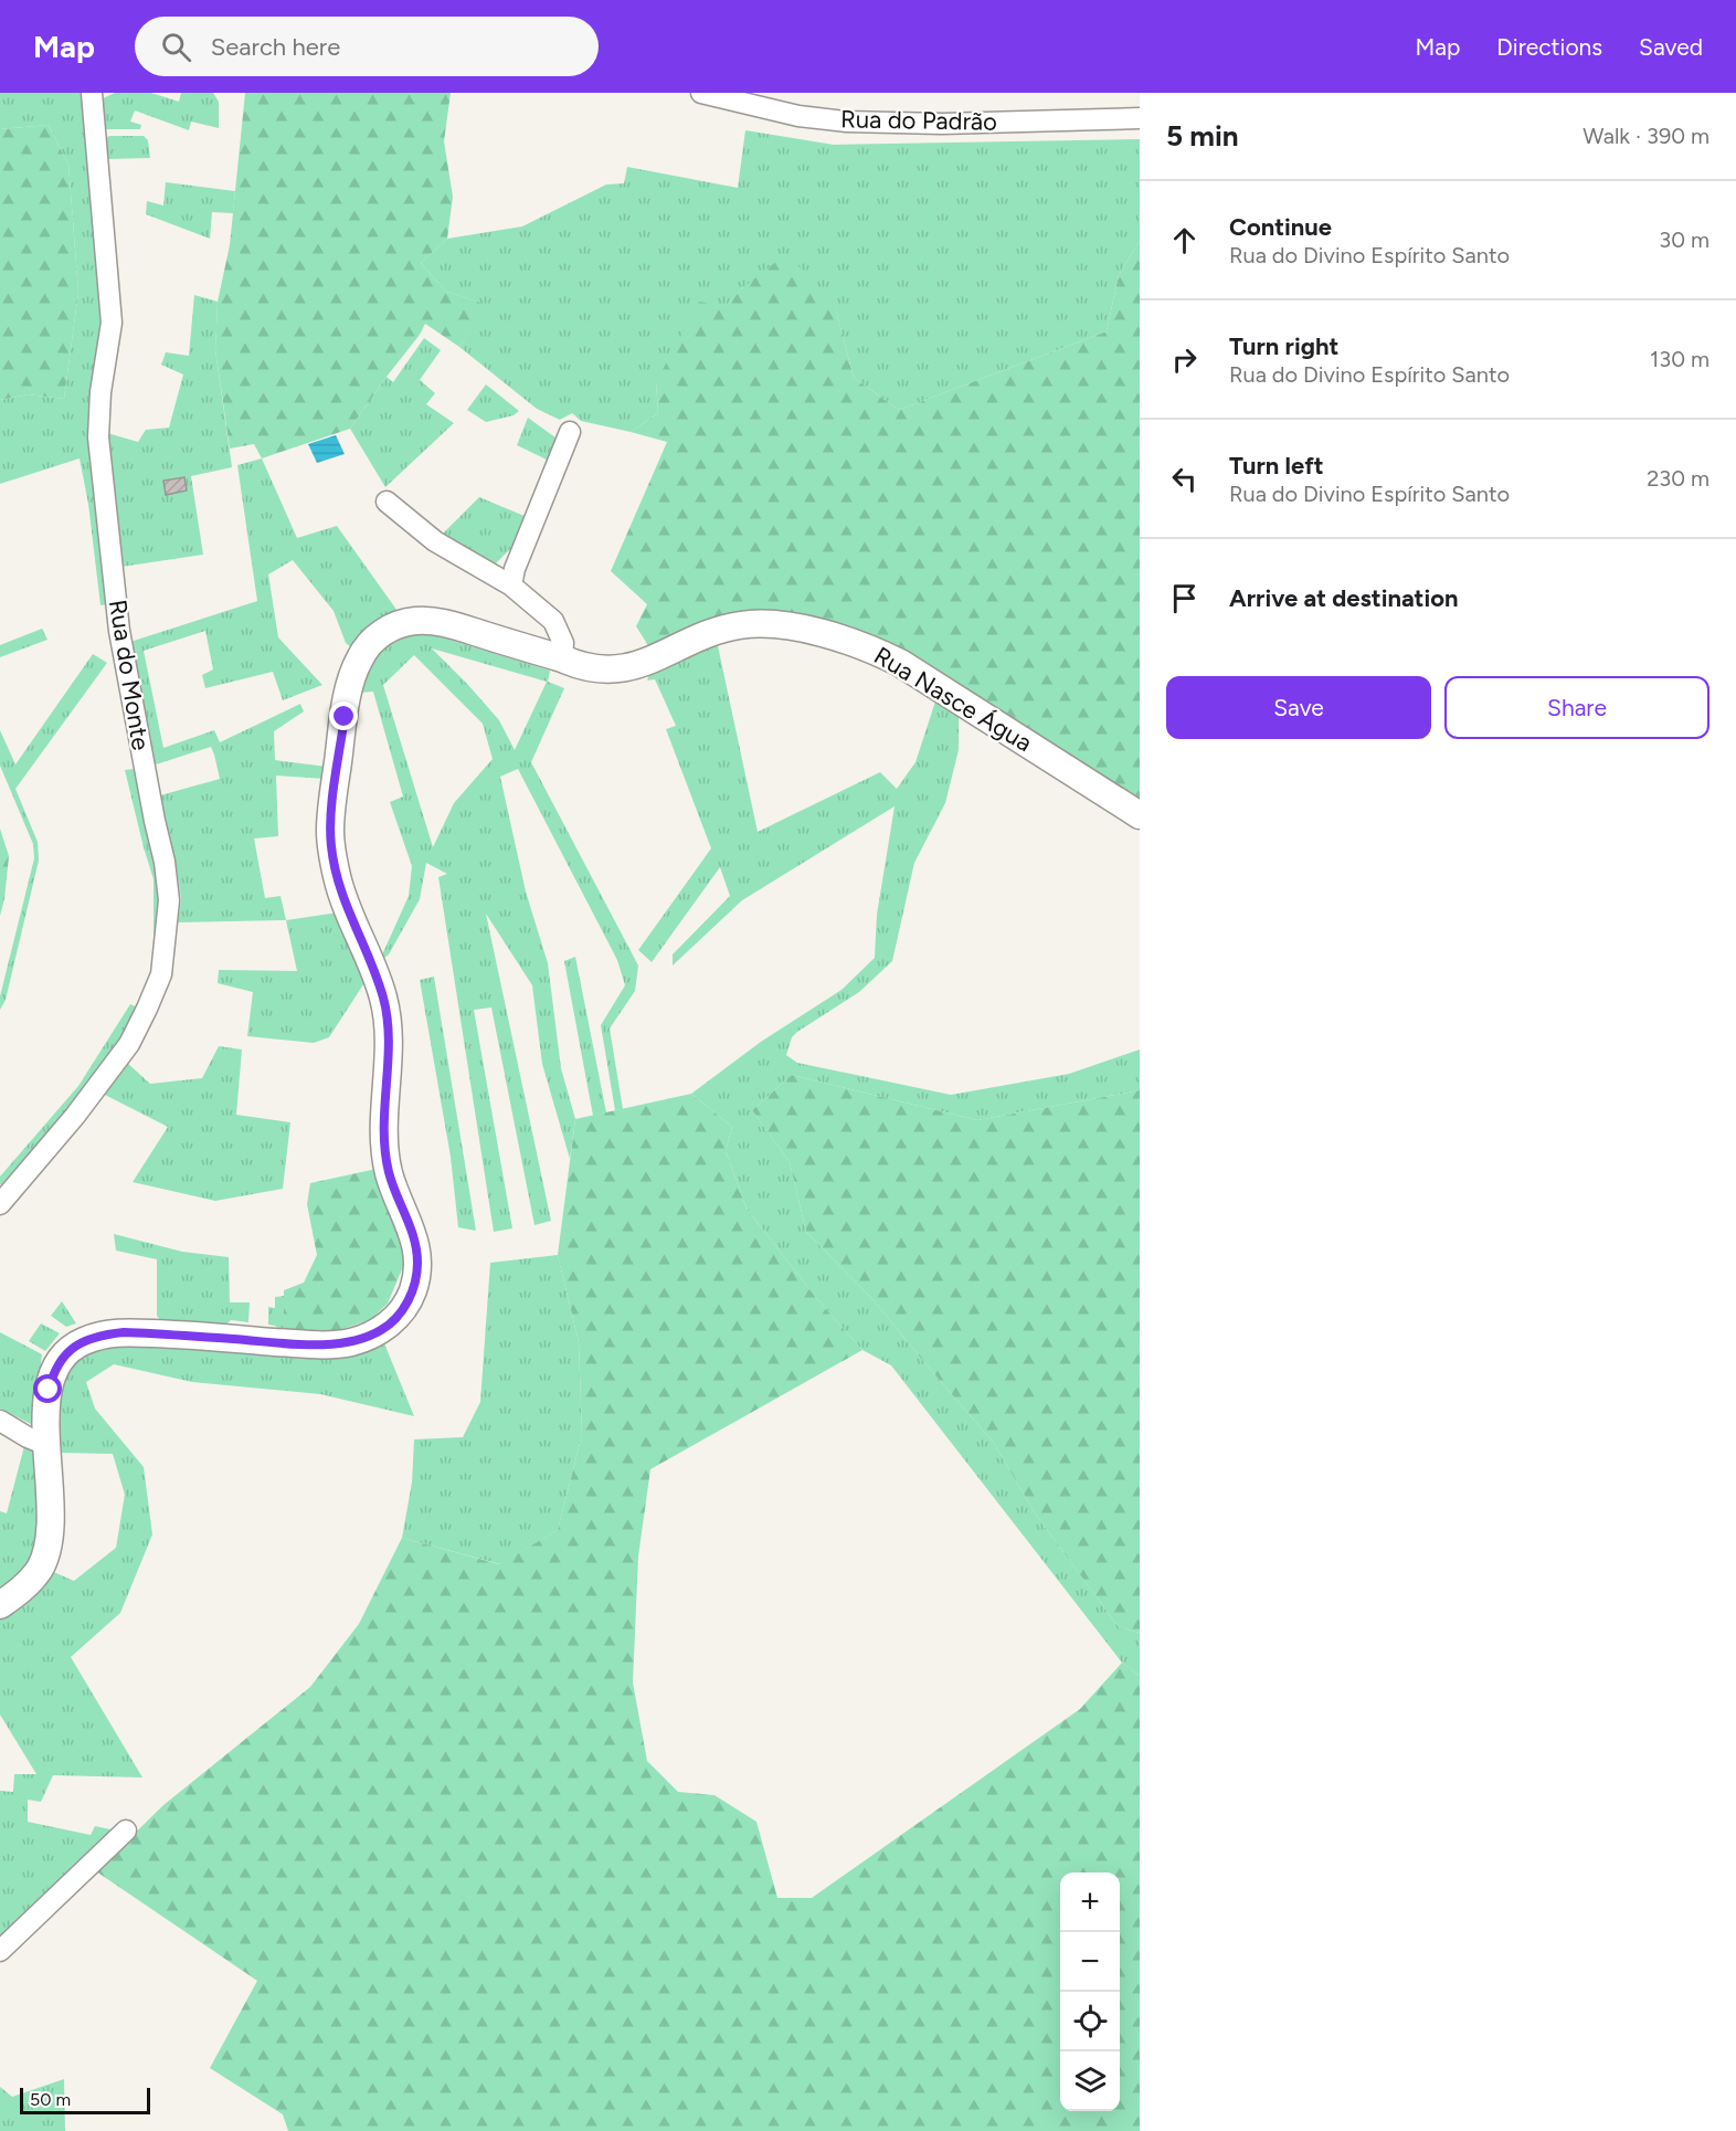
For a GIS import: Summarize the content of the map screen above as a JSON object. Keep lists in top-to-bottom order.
{
  "streets": {
    "main road": ["Rua Nasce Água"],
    "street": ["Rua do Padrão", "Rua do Monte"]
  },
  "scale_bar": "50 m",
  "page": {
    "header": "Map",
    "search": "Search here",
    "nav": ["Map", "Directions", "Saved"],
    "heading": ["5 min", "Walk · 390 m"],
    "list": [
      ["Continue", "Rua do Divino Espírito Santo", "30 m"],
      ["Turn right", "Rua do Divino Espírito Santo", "130 m"],
      ["Turn left", "Rua do Divino Espírito Santo", "230 m"],
      "Arrive at destination"
    ],
    "buttons": ["Save", "Share"],
    "map_buttons": ["+", "−"],
    "scale": "50 m"
  }
}
